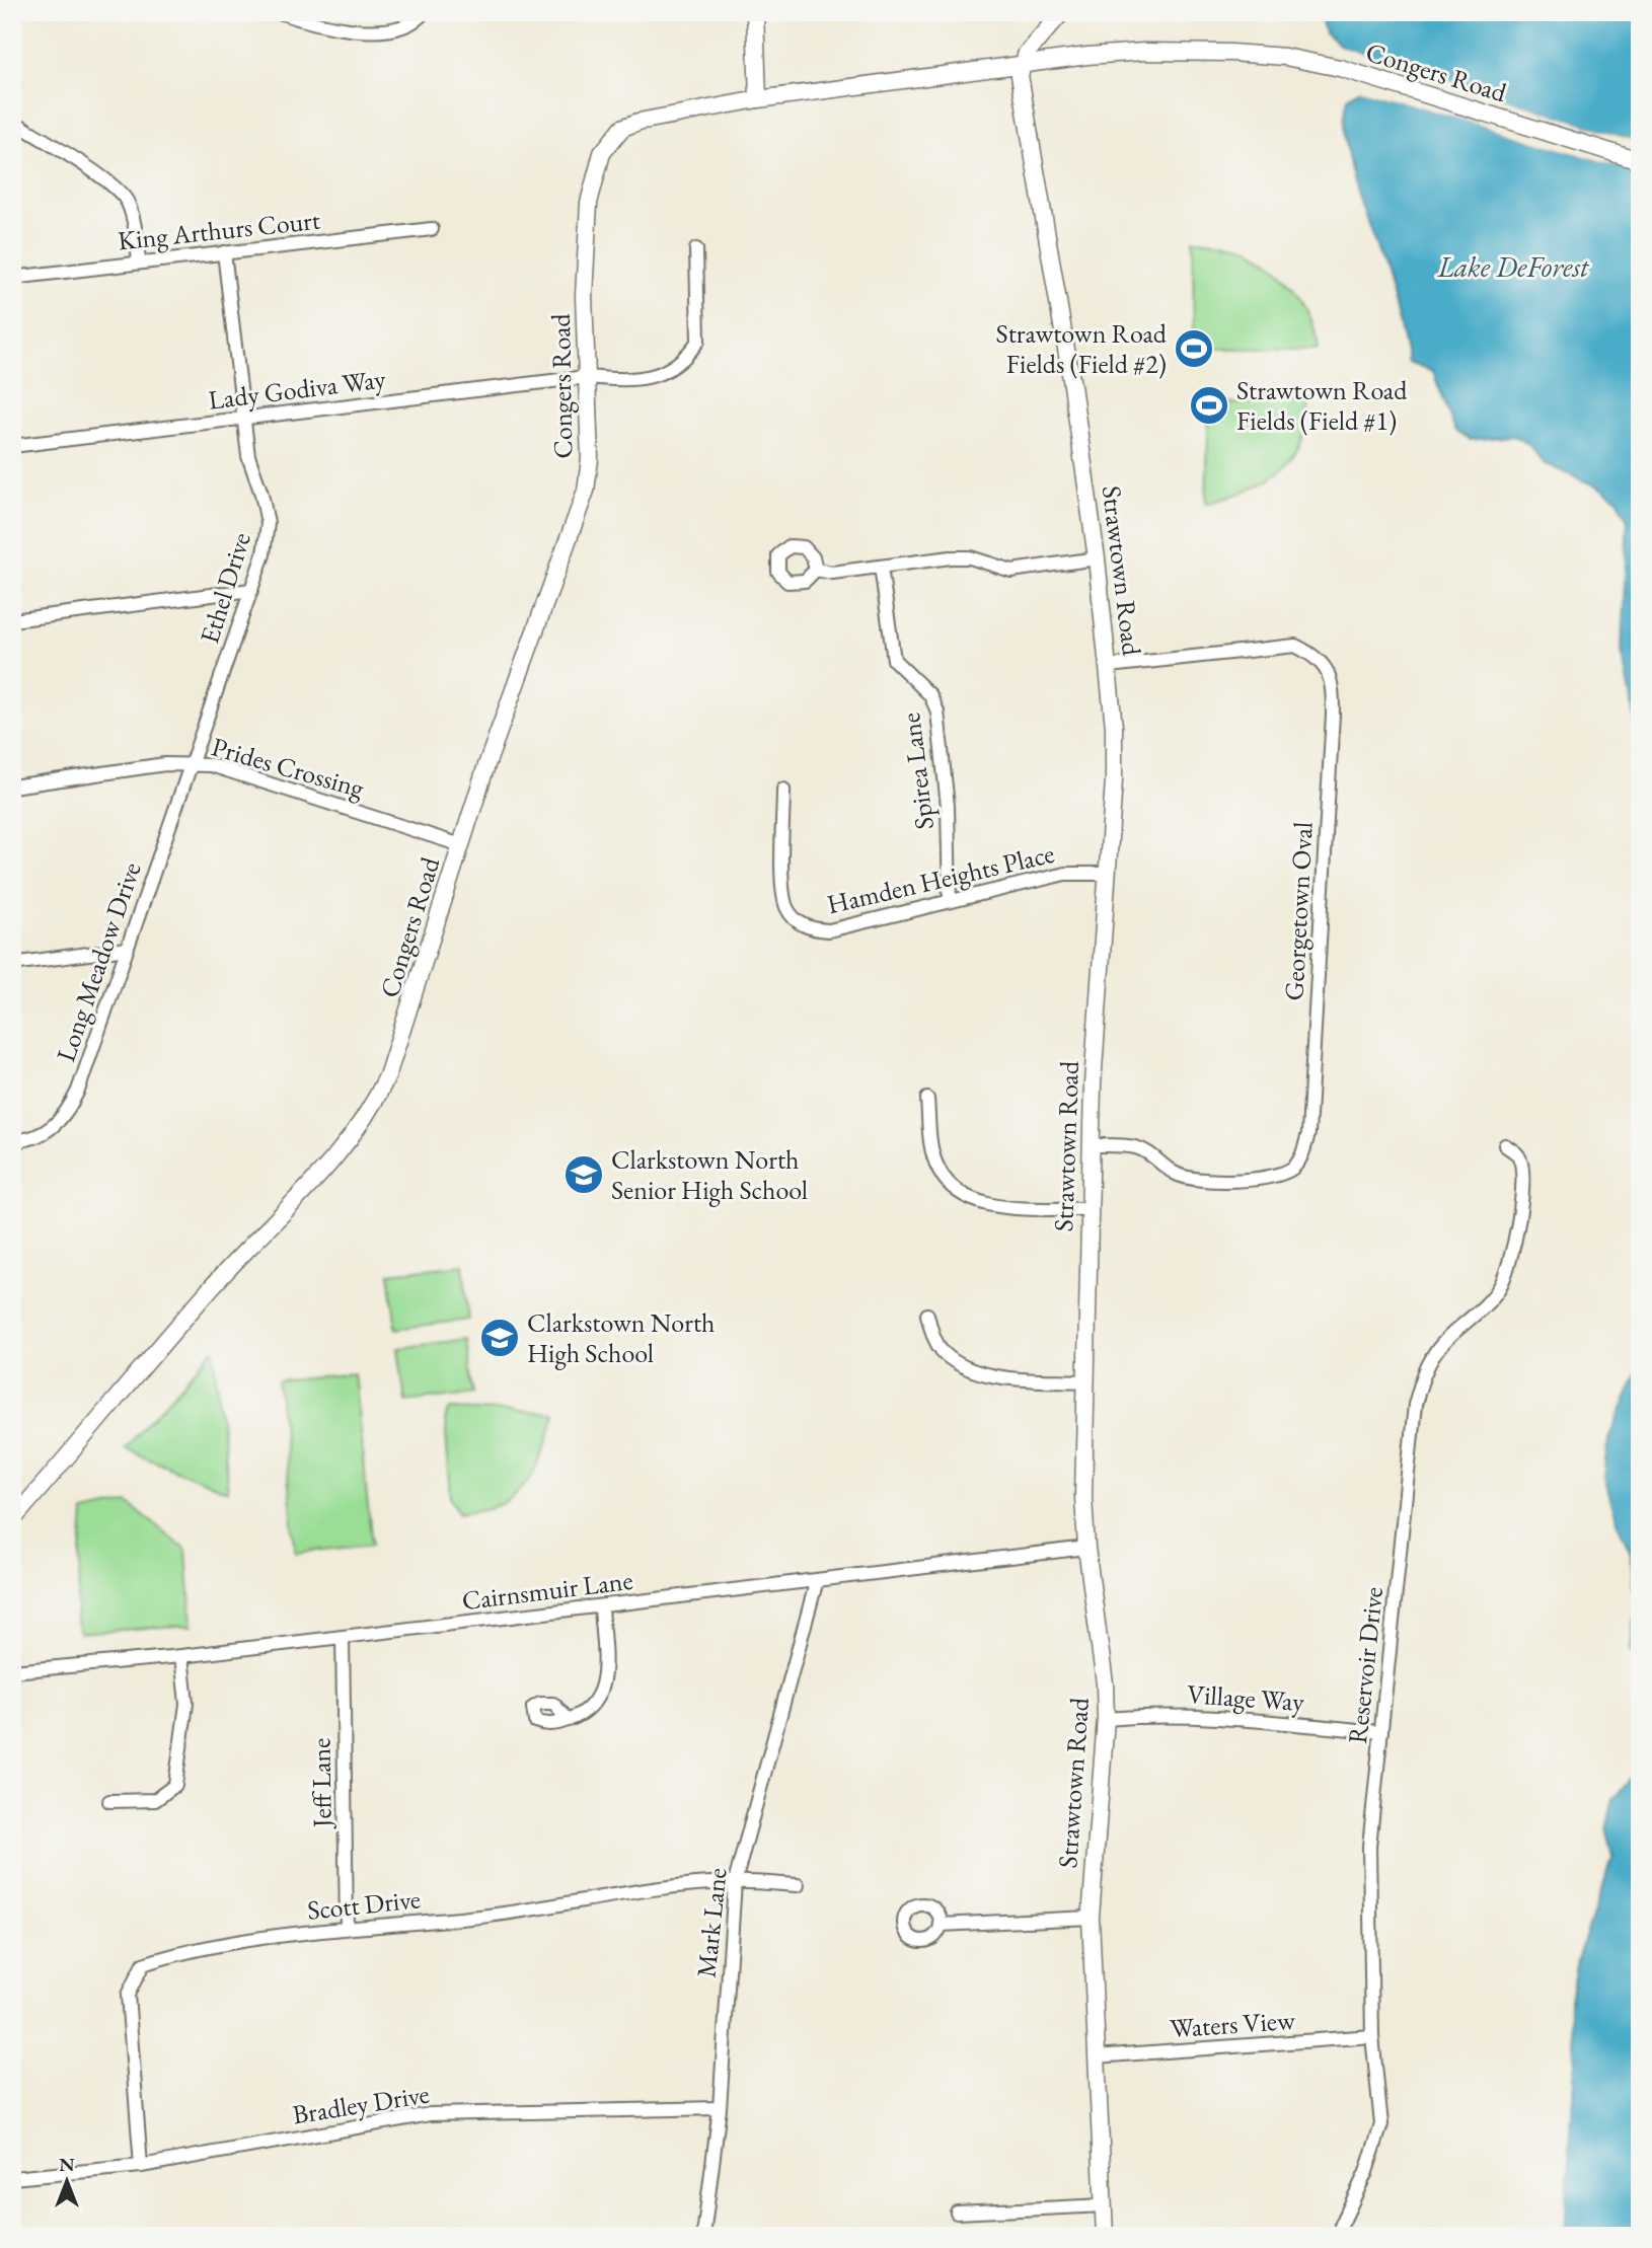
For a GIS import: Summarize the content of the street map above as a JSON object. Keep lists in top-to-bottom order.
{
  "streets": {
    "street": [
      "Congers Road",
      "King Arthurs Court",
      "Lady Godiva Way",
      "Strawtown Road",
      "Ethel Drive",
      "Prides Crossing",
      "Spirea Lane",
      "Hamden Heights Place",
      "Georgetown Oval",
      "Long Meadow Drive",
      "Cairnsmuir Lane",
      "Reservoir Drive",
      "Village Way",
      "Jeff Lane",
      "Scott Drive",
      "Mark Lane",
      "Waters View",
      "Bradley Drive"
    ]
  },
  "crossings": [
    ["Congers Road", "Lady Godiva Way"],
    ["Congers Road", "Strawtown Road"],
    ["Congers Road", "Prides Crossing"],
    ["King Arthurs Court", "Ethel Drive"],
    ["Lady Godiva Way", "Ethel Drive"],
    ["Strawtown Road", "Hamden Heights Place"],
    ["Strawtown Road", "Georgetown Oval"],
    ["Strawtown Road", "Cairnsmuir Lane"],
    ["Strawtown Road", "Village Way"],
    ["Strawtown Road", "Waters View"],
    ["Ethel Drive", "Prides Crossing"],
    ["Ethel Drive", "Long Meadow Drive"],
    ["Prides Crossing", "Long Meadow Drive"],
    ["Spirea Lane", "Hamden Heights Place"],
    ["Cairnsmuir Lane", "Jeff Lane"],
    ["Cairnsmuir Lane", "Mark Lane"],
    ["Reservoir Drive", "Village Way"],
    ["Reservoir Drive", "Waters View"],
    ["Jeff Lane", "Scott Drive"],
    ["Scott Drive", "Mark Lane"],
    ["Scott Drive", "Bradley Drive"],
    ["Mark Lane", "Bradley Drive"]
  ],
  "water": ["Lake DeForest"],
  "places": {
    "sports": ["Strawtown Road Fields (Field #2)", "Strawtown Road Fields (Field #1)"],
    "school or university": ["Clarkstown North Senior High School", "Clarkstown North High School"]
  },
  "north": "top"
}
